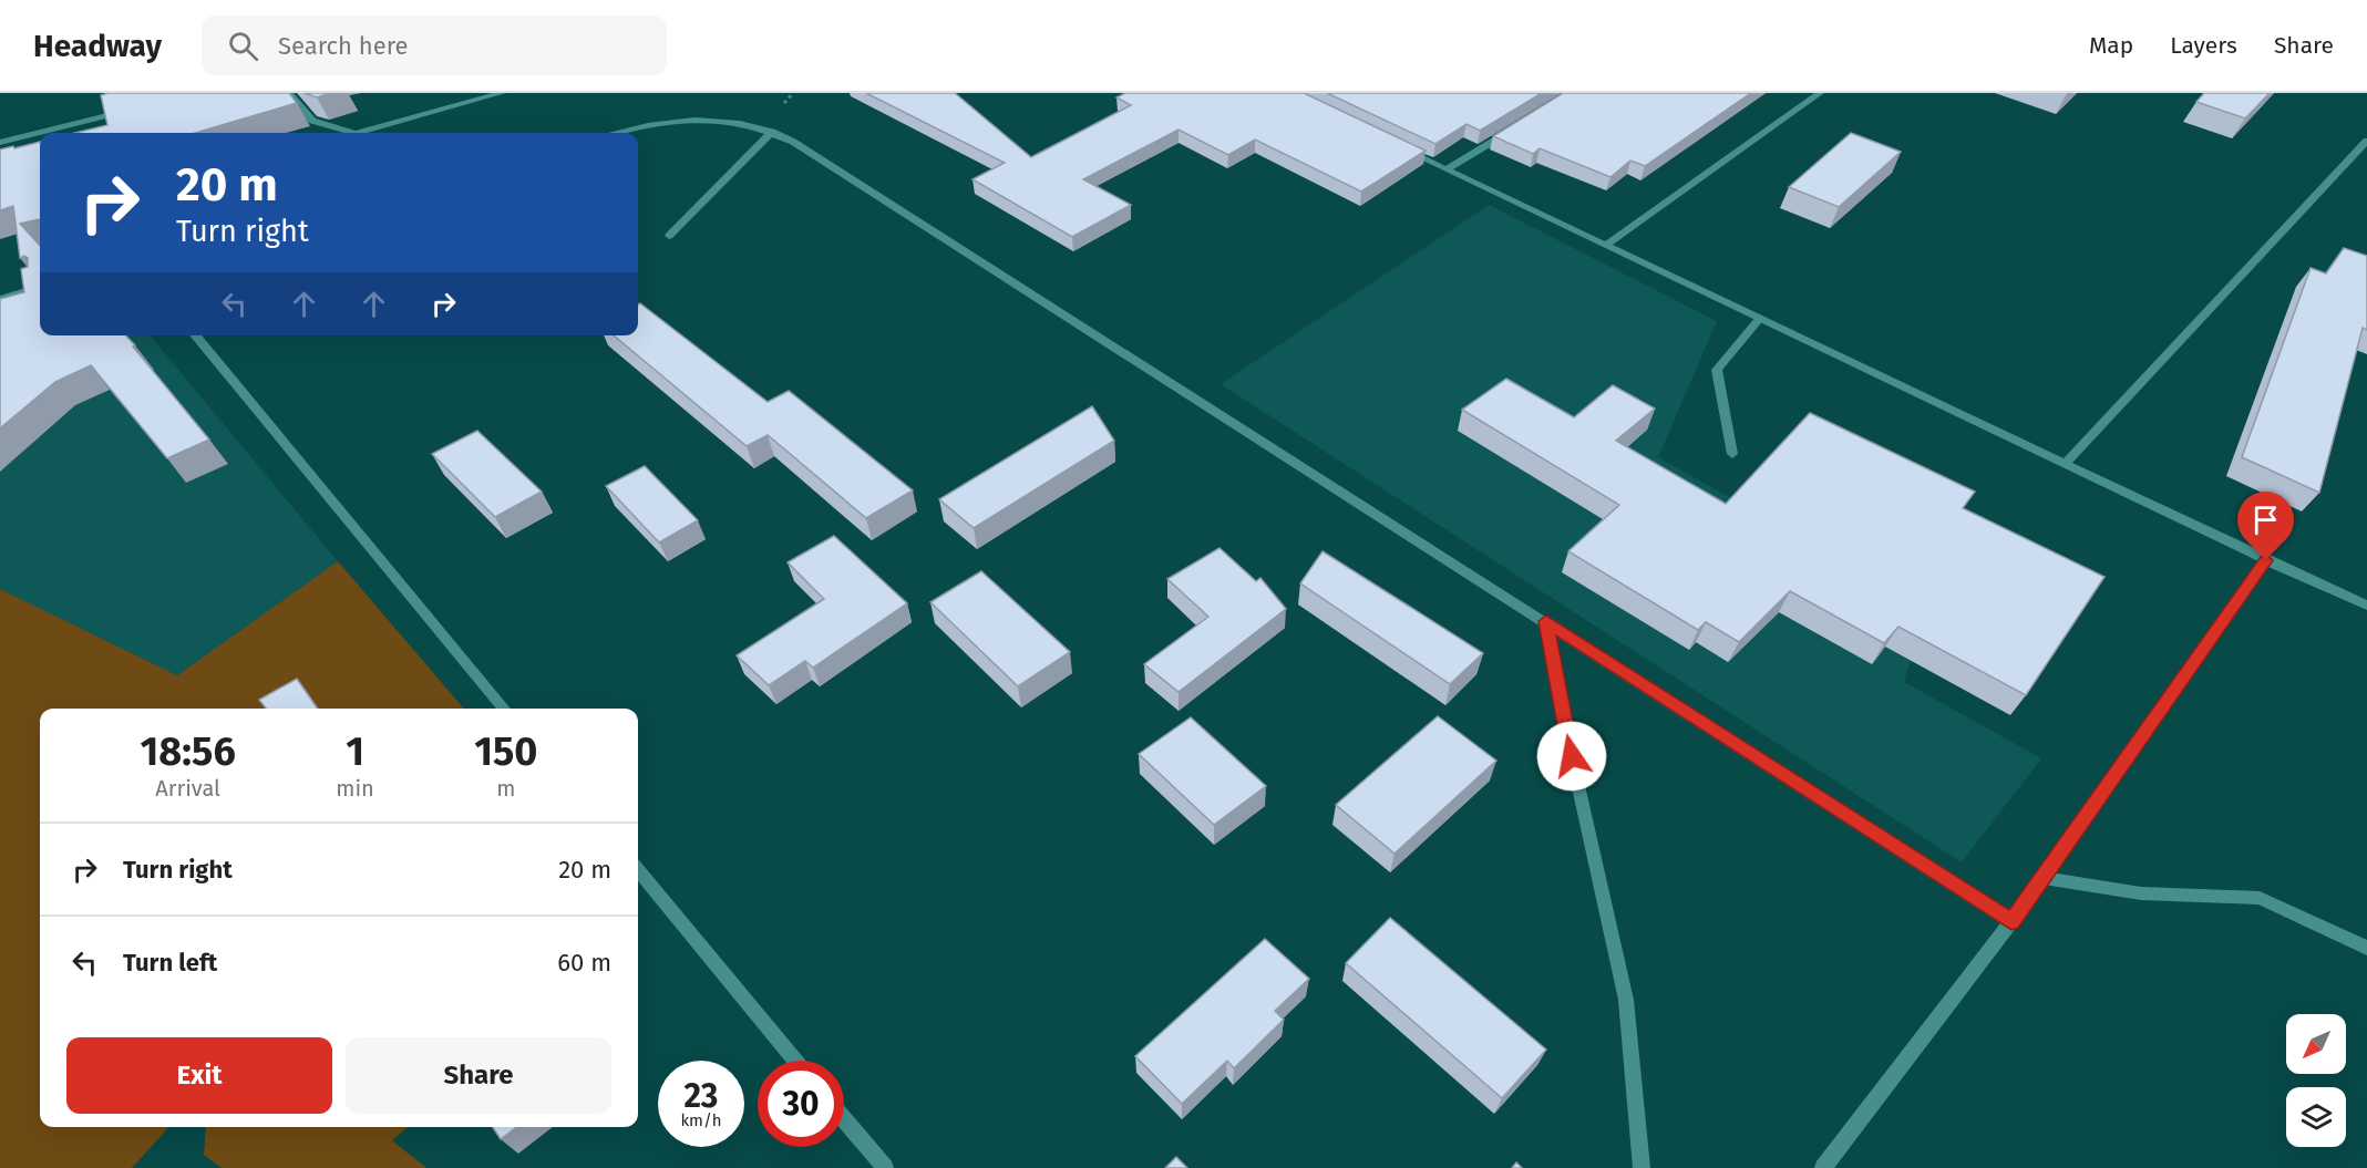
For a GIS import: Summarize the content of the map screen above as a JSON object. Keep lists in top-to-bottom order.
{
  "north": "bottom left",
  "page": {
    "header": "Headway",
    "search": "Search here",
    "nav": ["Map", "Layers", "Share"],
    "turn": ["20 m", "Turn right"],
    "eta": [
      "18:56",
      "Arrival",
      "1",
      "min",
      "150",
      "m"
    ],
    "list": [
      {
        "name": "Turn right",
        "value": "20 m"
      },
      {
        "name": "Turn left",
        "value": "60 m"
      }
    ],
    "buttons": ["Exit", "Share"],
    "speed": "23 km/h",
    "limit": "30"
  }
}
